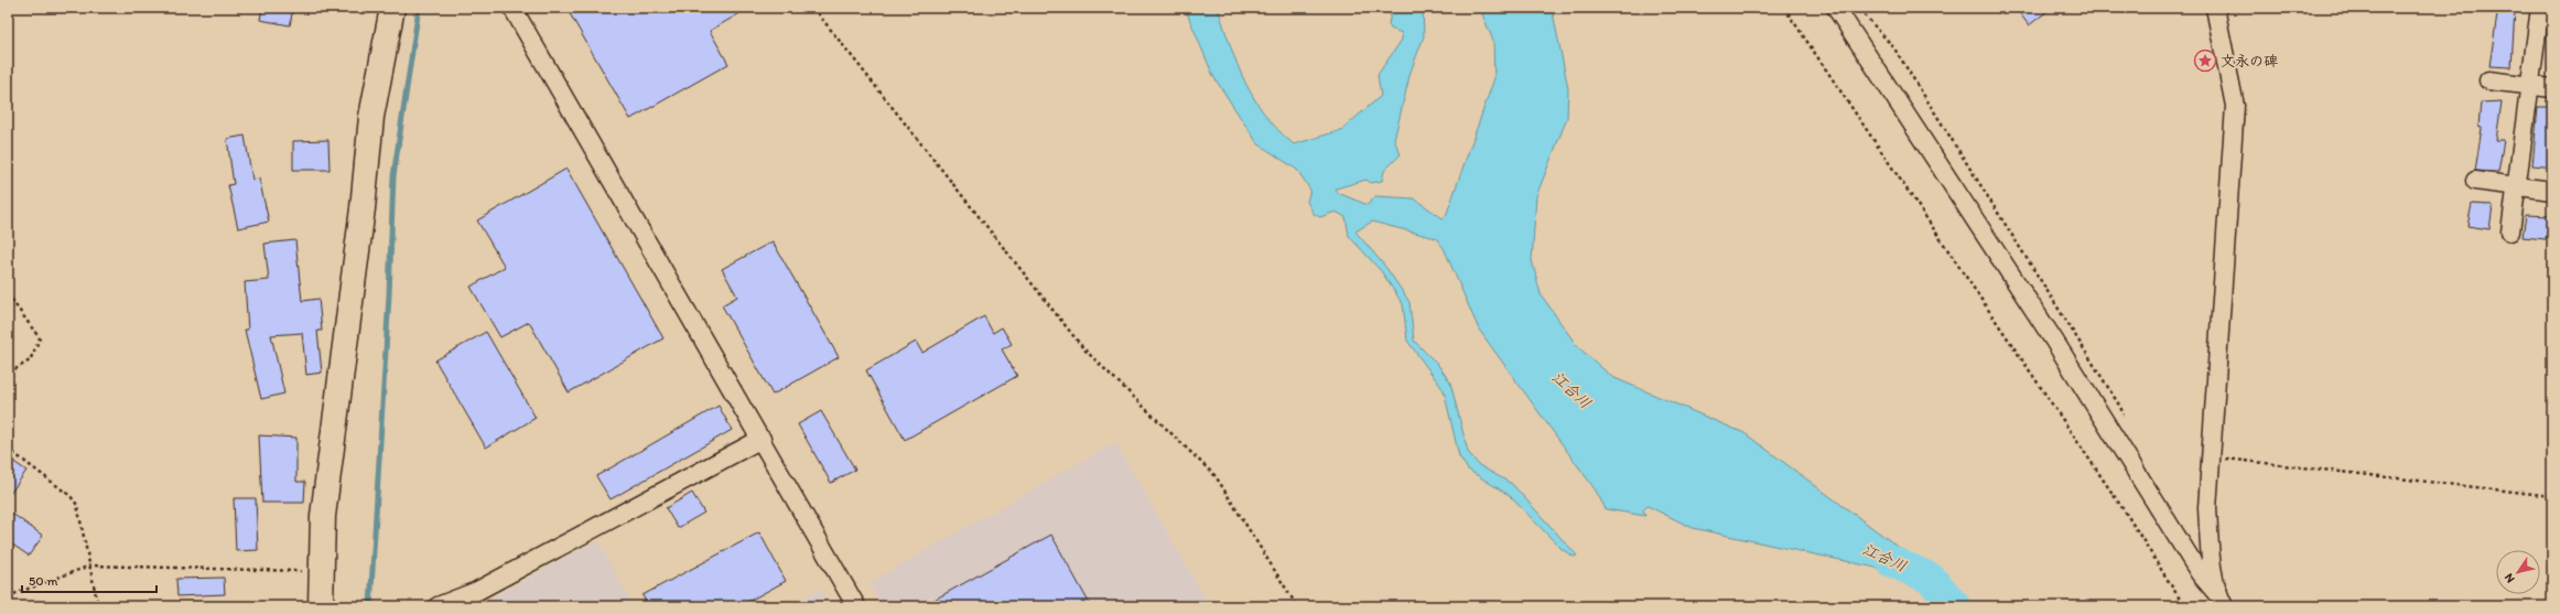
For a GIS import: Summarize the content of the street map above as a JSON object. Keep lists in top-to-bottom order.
{
  "water": ["江合川"],
  "places": {
    "place": ["文永の碑"]
  },
  "scale_bar": "50 m",
  "north": "bottom left"
}
